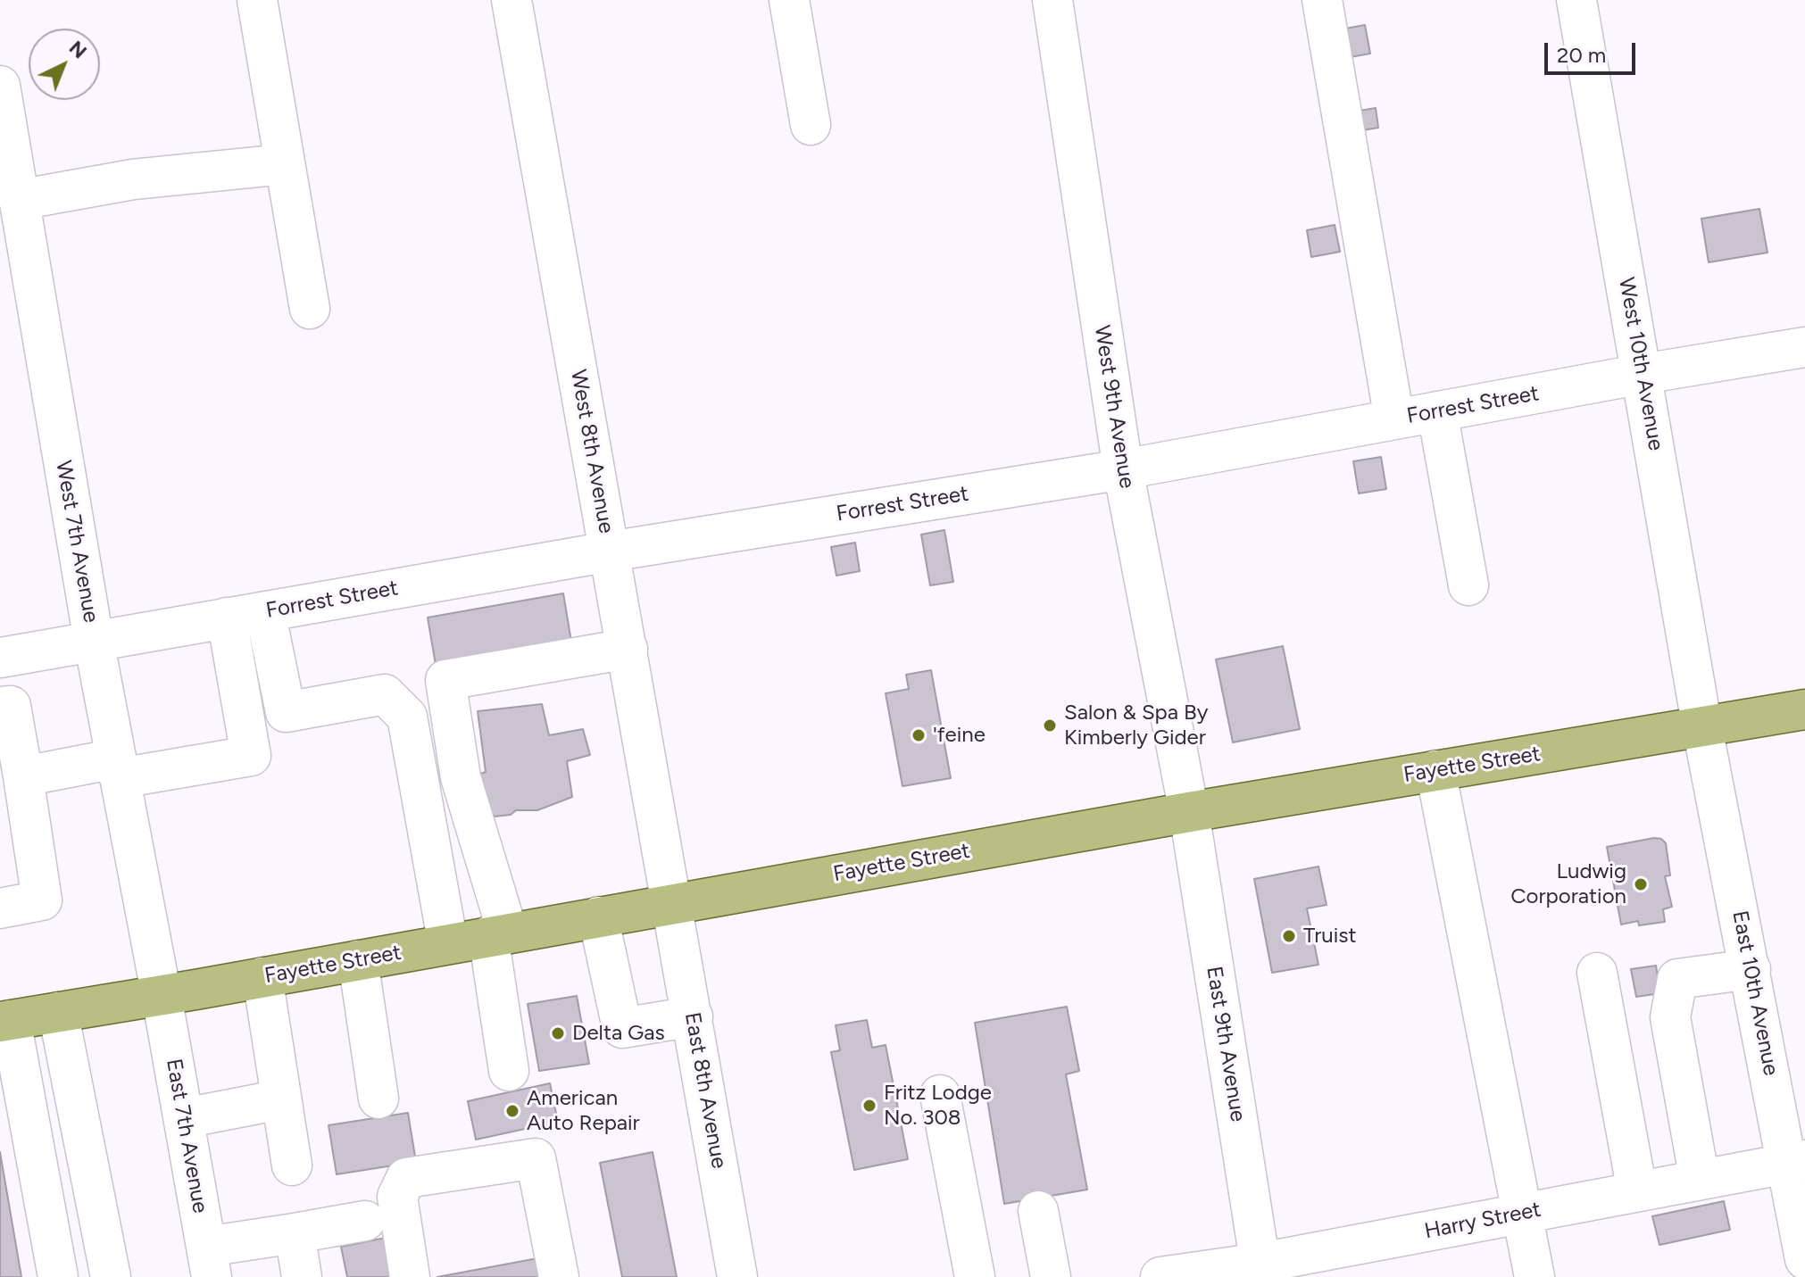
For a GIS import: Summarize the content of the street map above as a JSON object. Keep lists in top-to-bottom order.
{
  "streets": {
    "main road": ["Fayette Street"],
    "street": [
      "West 10th Avenue",
      "Forrest Street",
      "West 9th Avenue",
      "West 8th Avenue",
      "West 7th Avenue",
      "East 10th Avenue",
      "East 9th Avenue",
      "East 8th Avenue",
      "East 7th Avenue",
      "Harry Street"
    ]
  },
  "crossings": [
    ["West 10th Avenue", "Forrest Street"],
    ["West 10th Avenue", "Fayette Street"],
    ["West 10th Avenue", "East 10th Avenue"],
    ["Forrest Street", "West 9th Avenue"],
    ["Forrest Street", "West 8th Avenue"],
    ["Forrest Street", "West 7th Avenue"],
    ["West 9th Avenue", "Fayette Street"],
    ["West 9th Avenue", "East 9th Avenue"],
    ["West 8th Avenue", "Fayette Street"],
    ["West 8th Avenue", "East 8th Avenue"],
    ["West 7th Avenue", "Fayette Street"],
    ["West 7th Avenue", "East 7th Avenue"],
    ["Fayette Street", "East 10th Avenue"],
    ["Fayette Street", "East 9th Avenue"],
    ["Fayette Street", "East 8th Avenue"],
    ["Fayette Street", "East 7th Avenue"],
    ["East 10th Avenue", "Harry Street"],
    ["East 9th Avenue", "Harry Street"]
  ],
  "places": [
    "Salon & Spa By Kimberly Gider",
    "'feine",
    "Ludwig Corporation",
    "Truist",
    "Delta Gas",
    "Fritz Lodge No. 308",
    "American Auto Repair"
  ],
  "scale_bar": "20 m",
  "north": "top right"
}
